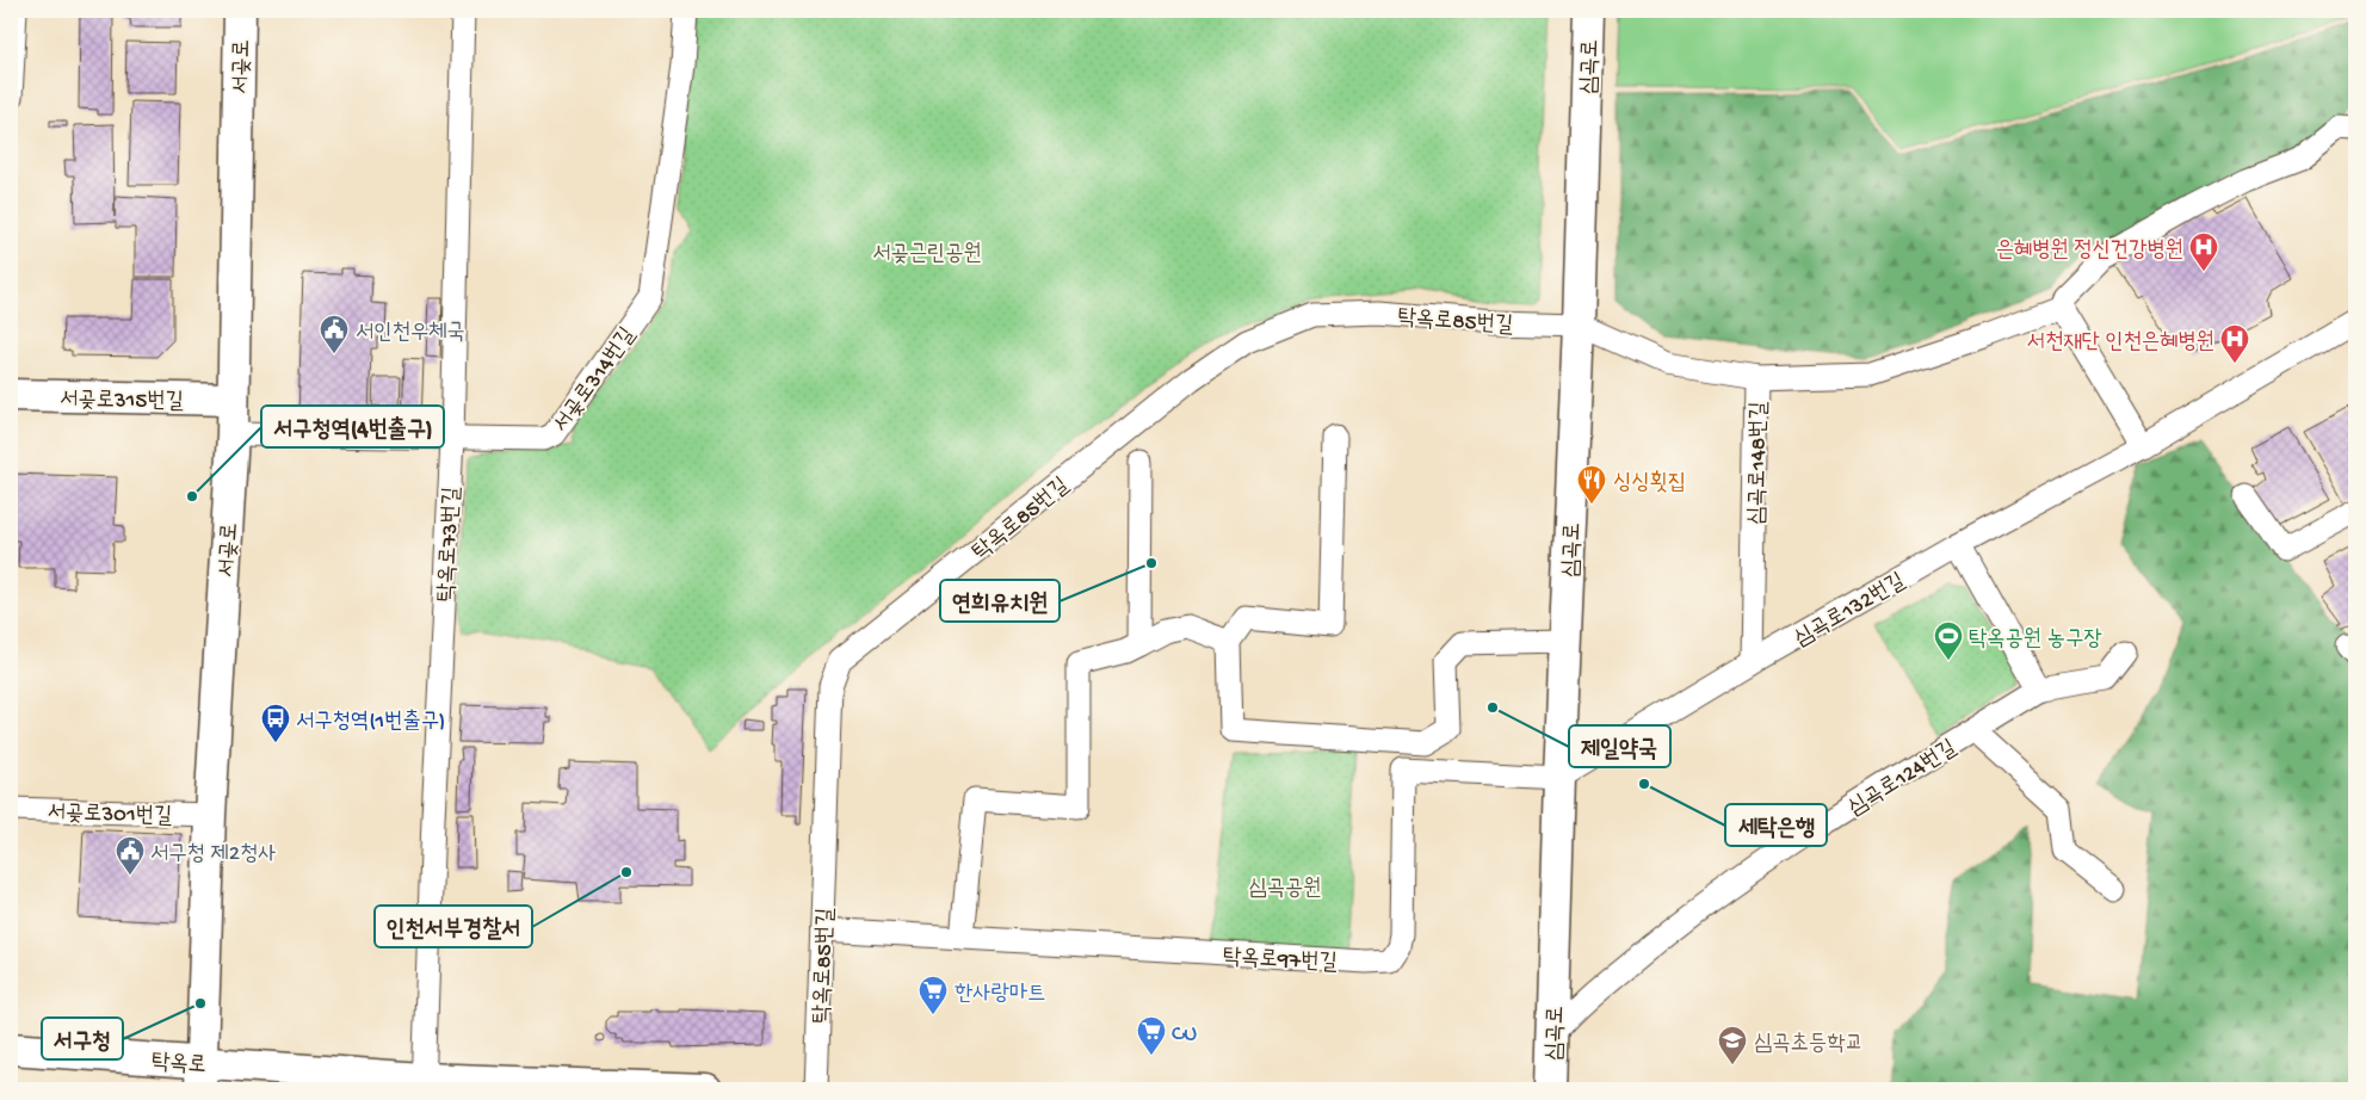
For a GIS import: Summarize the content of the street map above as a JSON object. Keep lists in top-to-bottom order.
{
  "streets": {
    "street": [
      "서곶로",
      "심곡로",
      "탁옥로85번길",
      "서곶로314번길",
      "서곶로315번길",
      "심곡로148번길",
      "탁옥로73번길",
      "심곡로132번길",
      "심곡로124번길",
      "서곶로301번길",
      "탁옥로97번길",
      "탁옥로"
    ]
  },
  "crossings": [
    ["서곶로", "서곶로314번길"],
    ["서곶로", "서곶로315번길"],
    ["서곶로", "서곶로301번길"],
    ["서곶로", "탁옥로"],
    ["심곡로", "탁옥로85번길"],
    ["심곡로", "심곡로148번길"],
    ["심곡로", "심곡로132번길"],
    ["심곡로", "심곡로124번길"],
    ["심곡로", "탁옥로97번길"],
    ["탁옥로85번길", "심곡로148번길"],
    ["탁옥로85번길", "탁옥로97번길"],
    ["서곶로314번길", "탁옥로73번길"],
    ["심곡로148번길", "심곡로132번길"],
    ["탁옥로73번길", "탁옥로"],
    ["심곡로132번길", "탁옥로97번길"]
  ],
  "parks": ["서곶근린공원", "심곡공원"],
  "places": {
    "hospital": ["은혜병원 정신건강병원", "서천재단 인천은혜병원"],
    "public building": ["서인천우체국", "서구청 제2청사"],
    "other": [
      "서구청역(4번출구)",
      "연희유치원",
      "제일약국",
      "세탁은행",
      "인천서부경찰서",
      "서구청"
    ],
    "restaurant": ["싱싱횟집"],
    "sports": ["탁옥공원 농구장"],
    "bus stop": ["서구청역(1번출구)"],
    "supermarket": ["한사랑마트", "CU"],
    "school or university": ["심곡초등학교"]
  }
}
